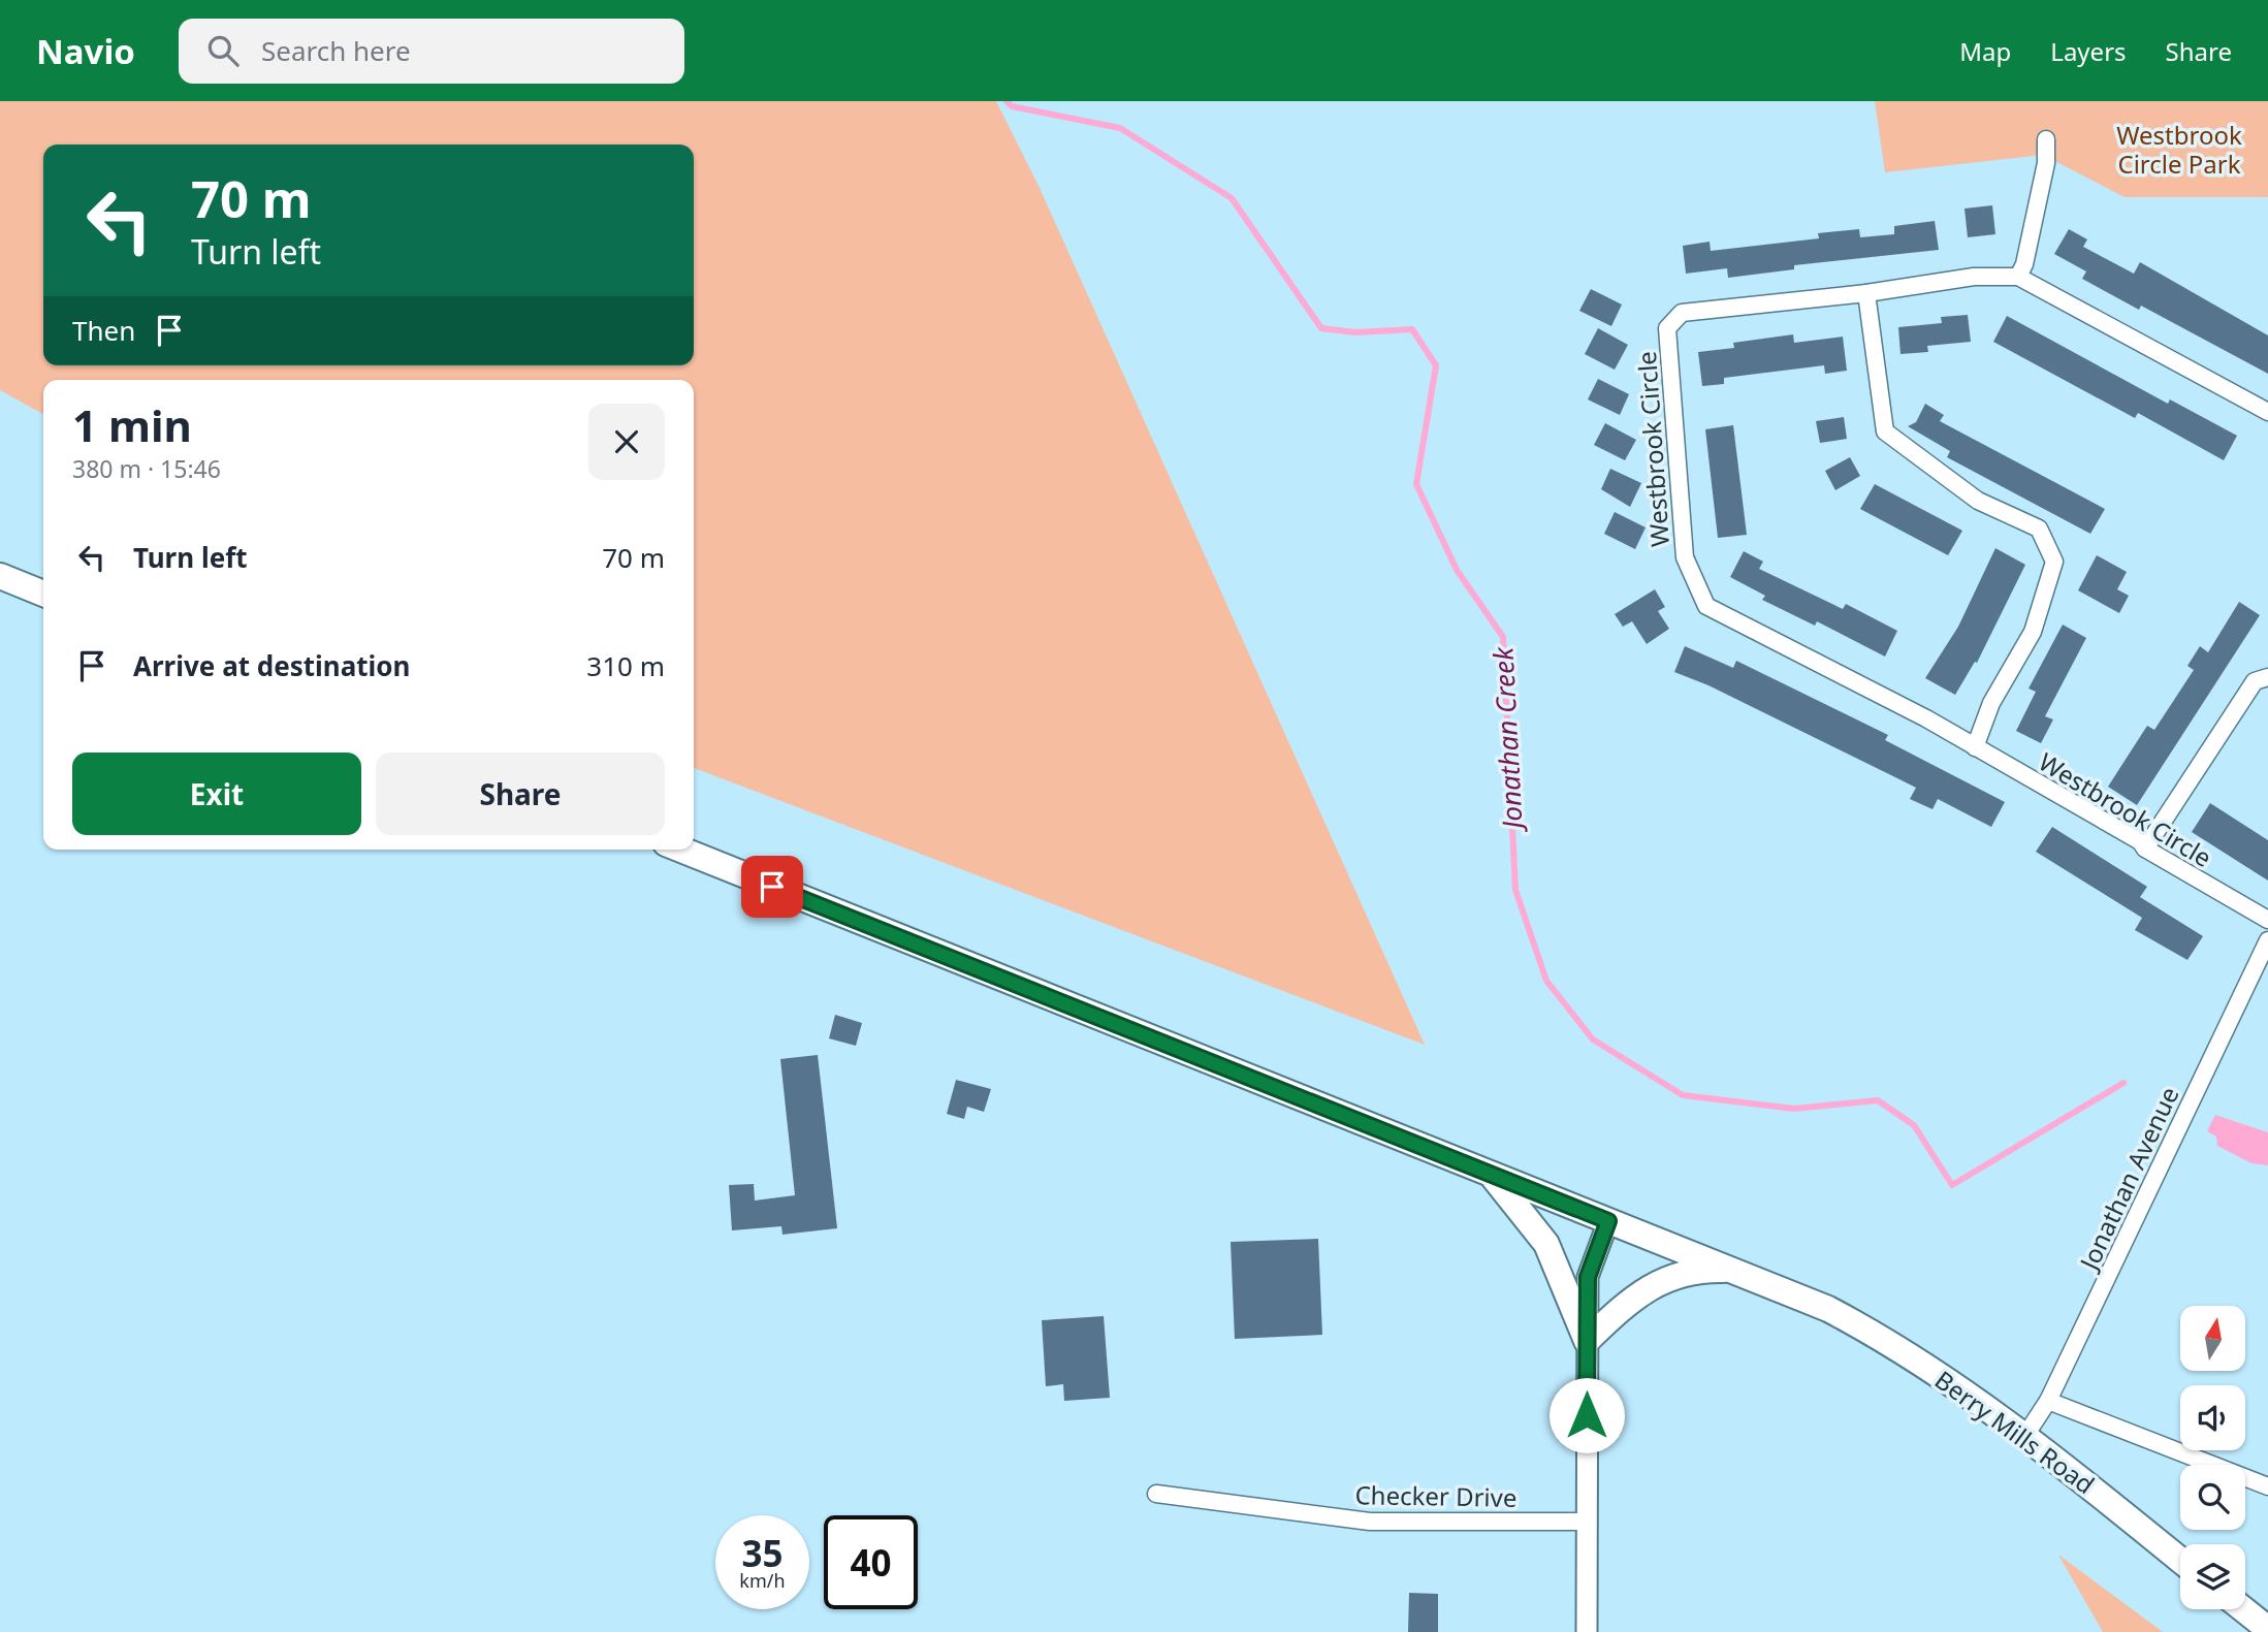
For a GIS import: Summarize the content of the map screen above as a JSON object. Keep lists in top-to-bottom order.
{
  "streets": {
    "main road": ["Berry Mills Road"],
    "street": ["Westbrook Circle", "Jonathan Avenue", "Checker Drive"]
  },
  "crossings": [
    ["Jonathan Avenue", "Berry Mills Road"]
  ],
  "water": ["Jonathan Creek"],
  "parks": ["Westbrook Circle Park"],
  "north": "top",
  "page": {
    "header": "Navio",
    "search": "Search here",
    "nav": ["Map", "Layers", "Share"],
    "turn": ["70 m", "Turn left"],
    "then": "Then",
    "heading": ["1 min", "380 m · 15:46"],
    "list": [
      {
        "name": "Turn left",
        "value": "70 m"
      },
      {
        "name": "Arrive at destination",
        "value": "310 m"
      }
    ],
    "buttons": ["Exit", "Share"],
    "speed": "35 km/h",
    "limit": "40"
  }
}
